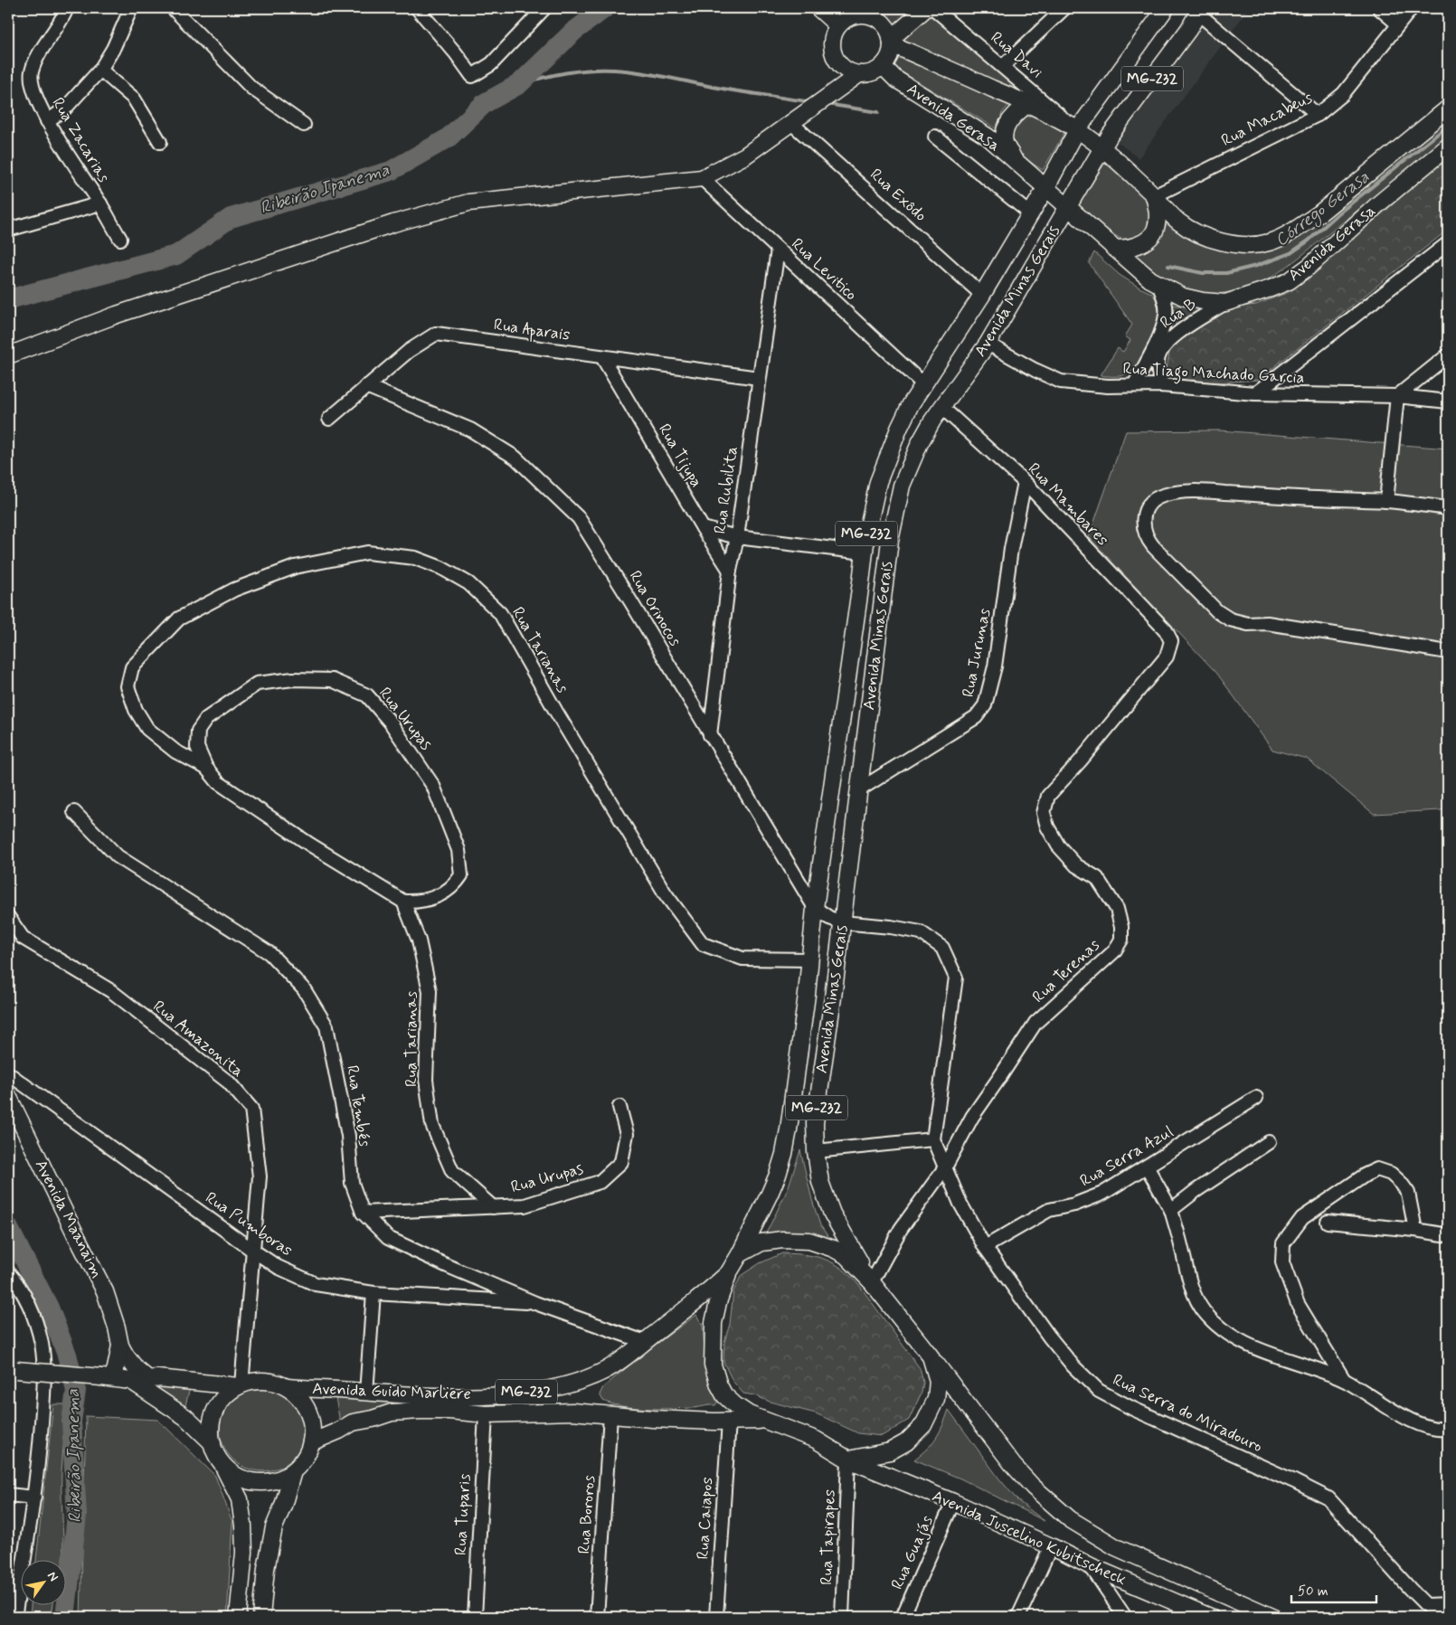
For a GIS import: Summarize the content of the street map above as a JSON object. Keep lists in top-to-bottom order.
{
  "streets": {
    "main road": [
      "MG-232",
      "Avenida Gerasa",
      "Avenida Minas Gerais",
      "Avenida Maanaim",
      "Avenida Guido Marliere",
      "Avenida Juscelino Kubitscheck"
    ],
    "street": [
      "Rua Davi",
      "Rua Macabeus",
      "Rua Zacarias",
      "Rua Exôdo",
      "Rua Levitico",
      "Rua B",
      "Rua Aparais",
      "Rua Tiago Machado Garcia",
      "Rua Tijupa",
      "Rua Rubilita",
      "Rua Mambares",
      "Rua Orinocos",
      "Rua Tarianas",
      "Rua Jurunas",
      "Rua Urupas",
      "Rua Terenas",
      "Rua Amazonita",
      "Rua Tembés",
      "Rua Serra Azul",
      "Rua Pumboras",
      "Rua Serra do Miradouro",
      "Rua Tuparis",
      "Rua Bororos",
      "Rua Caiapos",
      "Rua Tapirapes",
      "Rua Guajás"
    ]
  },
  "crossings": [
    ["Rua Davi", "Avenida Gerasa"],
    ["Rua Davi", "Avenida Minas Gerais"],
    ["MG-232", "Avenida Minas Gerais"],
    ["MG-232", "Rua Terenas"],
    ["MG-232", "Rua Amazonita"],
    ["MG-232", "Avenida Guido Marliere"],
    ["MG-232", "Rua Tapirapes"],
    ["MG-232", "Avenida Juscelino Kubitscheck"],
    ["Avenida Gerasa", "Rua Macabeus"],
    ["Avenida Gerasa", "Avenida Minas Gerais"],
    ["Avenida Gerasa", "Rua B"],
    ["Rua Exôdo", "Avenida Minas Gerais"],
    ["Rua Levitico", "Avenida Minas Gerais"],
    ["Rua Levitico", "Rua Rubilita"],
    ["Avenida Minas Gerais", "Rua Tiago Machado Garcia"],
    ["Avenida Minas Gerais", "Rua Mambares"],
    ["Avenida Minas Gerais", "Rua Orinocos"],
    ["Avenida Minas Gerais", "Rua Tarianas"],
    ["Avenida Minas Gerais", "Rua Jurunas"],
    ["Avenida Minas Gerais", "Rua Terenas"],
    ["Rua B", "Rua Tiago Machado Garcia"],
    ["Rua Aparais", "Rua Tijupa"],
    ["Rua Aparais", "Rua Rubilita"],
    ["Rua Aparais", "Rua Orinocos"],
    ["Rua Tijupa", "Rua Rubilita"],
    ["Rua Rubilita", "Rua Orinocos"],
    ["Rua Mambares", "Rua Jurunas"],
    ["Rua Mambares", "Rua Terenas"],
    ["Rua Tarianas", "Rua Urupas"],
    ["Rua Urupas", "Rua Tembés"],
    ["Rua Terenas", "Rua Serra do Miradouro"],
    ["Rua Amazonita", "Rua Pumboras"],
    ["Rua Amazonita", "Avenida Guido Marliere"],
    ["Rua Tembés", "Rua Pumboras"],
    ["Rua Tembés", "Avenida Guido Marliere"],
    ["Rua Serra Azul", "Rua Serra do Miradouro"],
    ["Avenida Guido Marliere", "Rua Tuparis"],
    ["Avenida Guido Marliere", "Rua Bororos"],
    ["Avenida Guido Marliere", "Rua Caiapos"],
    ["Rua Tapirapes", "Avenida Juscelino Kubitscheck"],
    ["Avenida Juscelino Kubitscheck", "Rua Guajás"]
  ],
  "water": ["Ribeirão Ipanema", "Córrego Gerasa"],
  "scale_bar": "50 m",
  "north": "top right"
}
